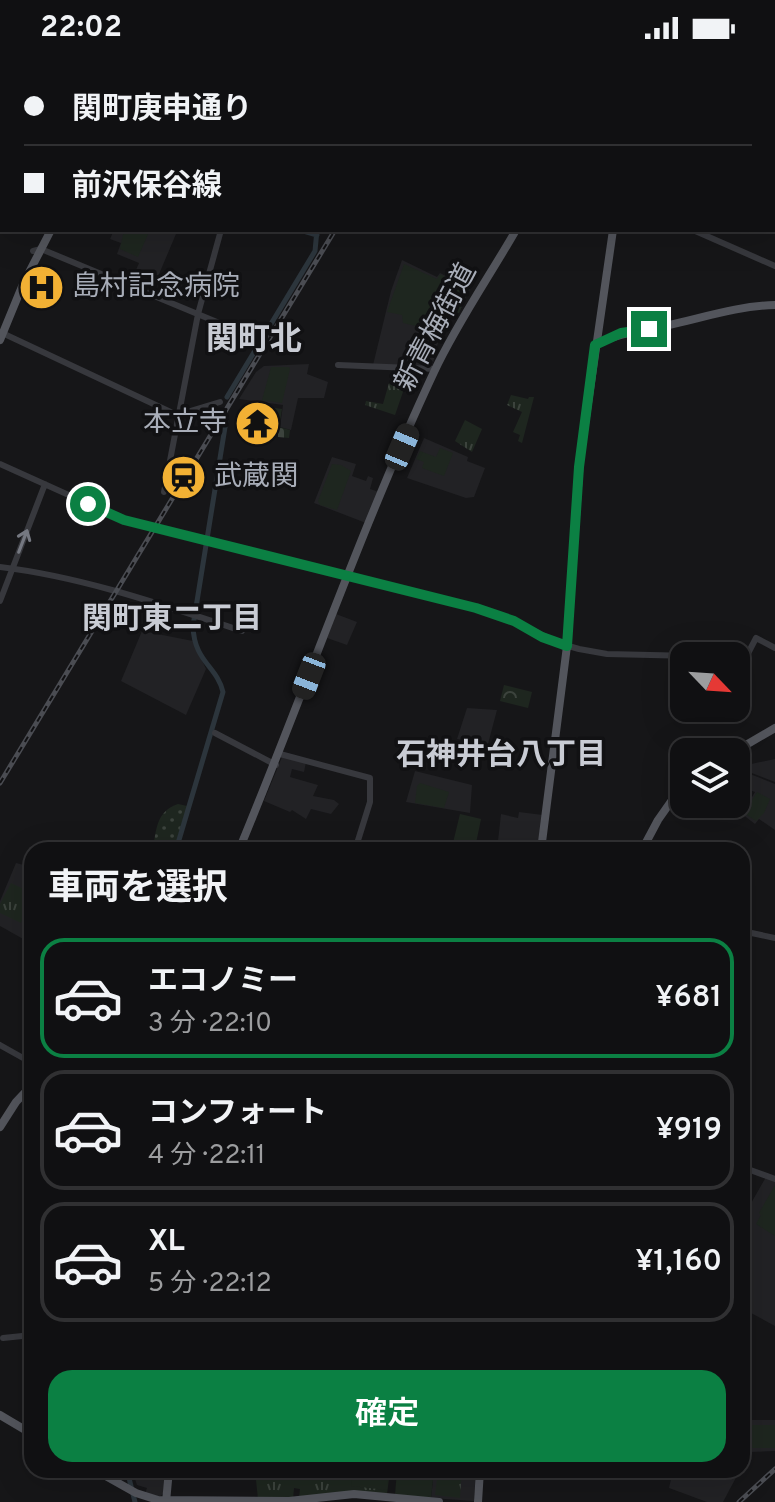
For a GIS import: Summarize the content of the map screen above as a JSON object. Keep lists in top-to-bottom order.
{
  "streets": {
    "main road": ["新青梅街道"]
  },
  "districts": ["関町北", "関町東二丁目", "石神井台八丁目"],
  "places": {
    "hospital": ["島村記念病院"],
    "temple": ["本立寺"],
    "station": ["武蔵関"]
  },
  "north": "bottom right",
  "page": {
    "status": "22:02",
    "banner": ["関町庚申通り", "前沢保谷線"],
    "heading": "車両を選択",
    "list": [
      {
        "name": "エコノミー",
        "note": "3 分 · 22:10",
        "value": "¥681"
      },
      {
        "name": "コンフォート",
        "note": "4 分 · 22:11",
        "value": "¥919"
      },
      {
        "name": "XL",
        "note": "5 分 · 22:12",
        "value": "¥1,160"
      }
    ],
    "buttons": "確定"
  }
}
